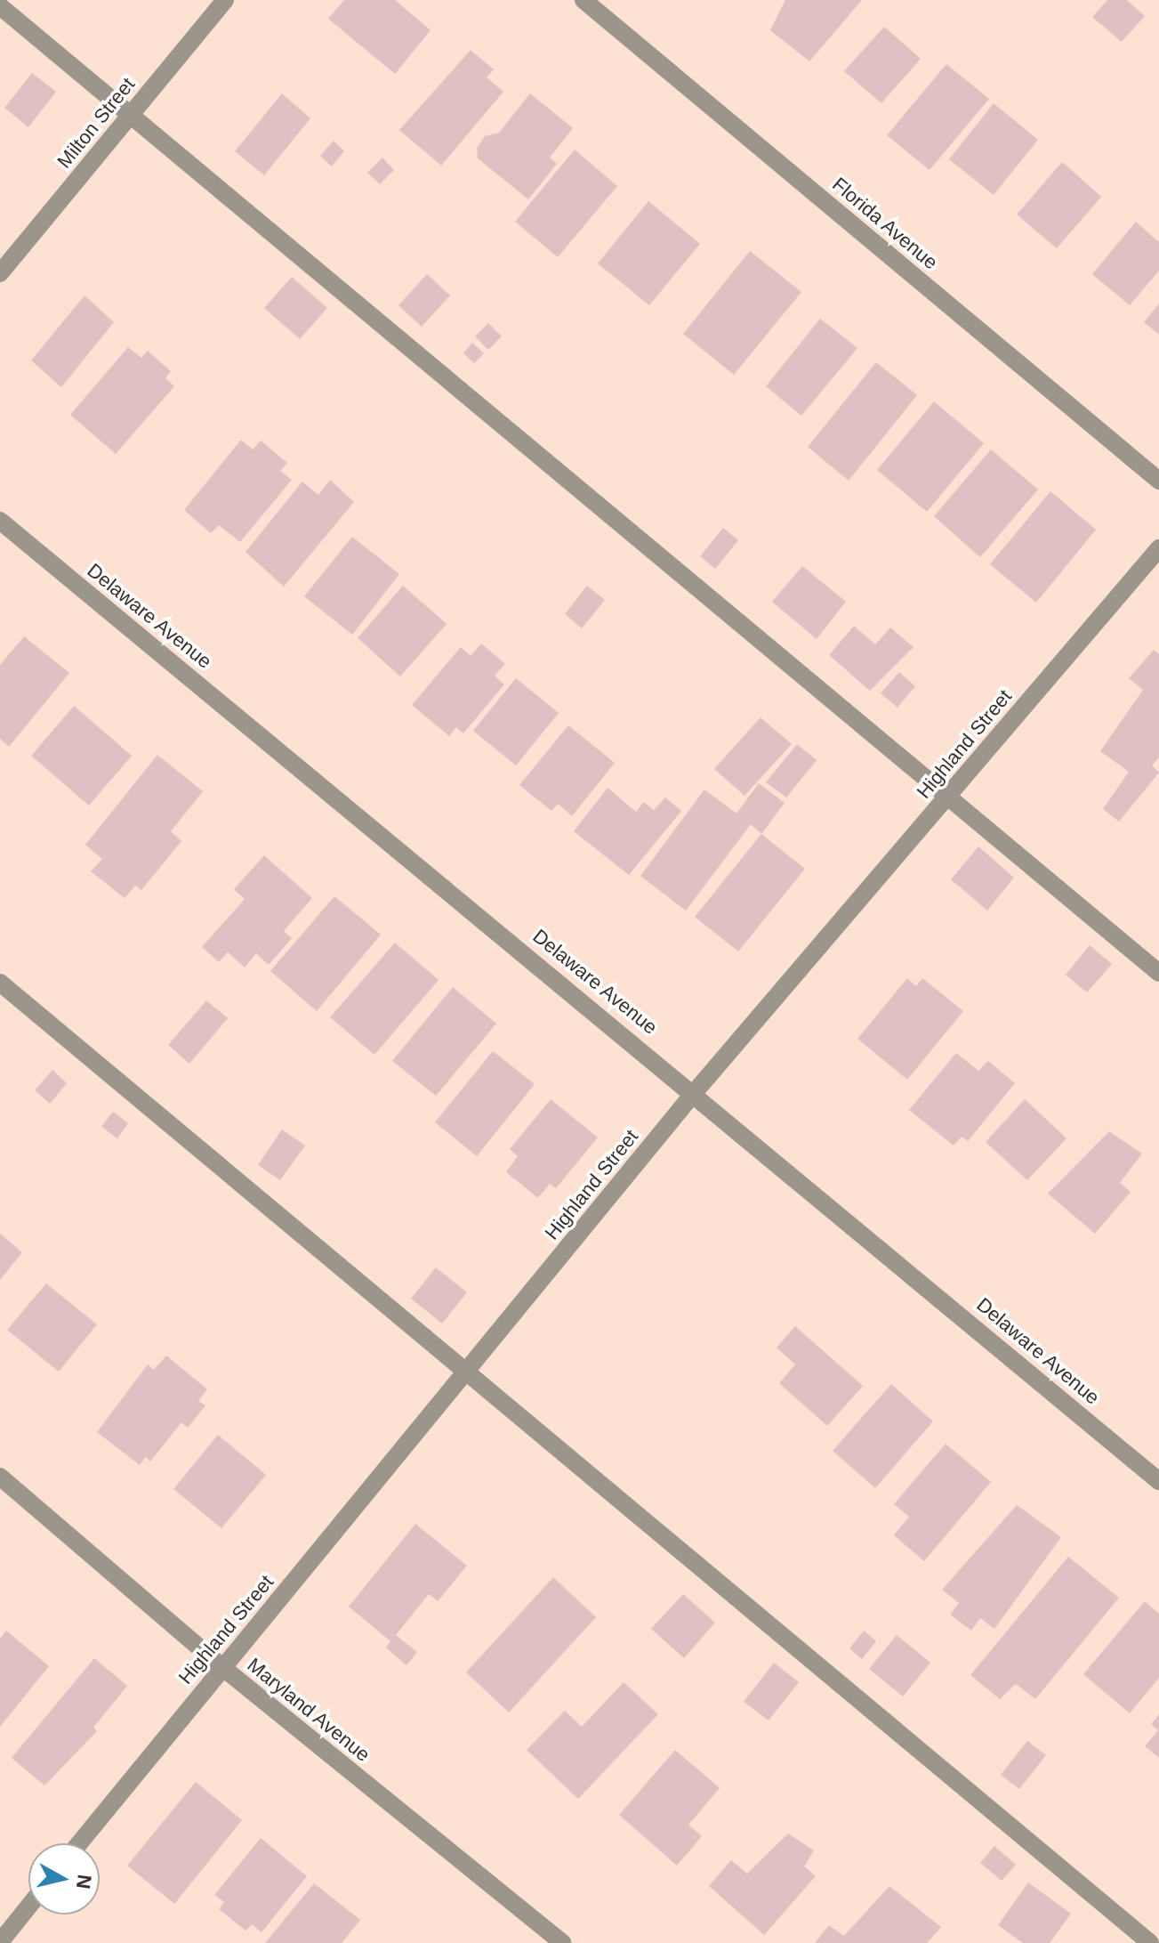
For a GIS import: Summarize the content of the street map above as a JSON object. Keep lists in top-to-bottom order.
{
  "streets": {
    "street": [
      "Milton Street",
      "Florida Avenue",
      "Delaware Avenue",
      "Highland Street",
      "Maryland Avenue"
    ]
  },
  "crossings": [
    ["Delaware Avenue", "Highland Street"],
    ["Highland Street", "Maryland Avenue"]
  ],
  "north": "right"
}
